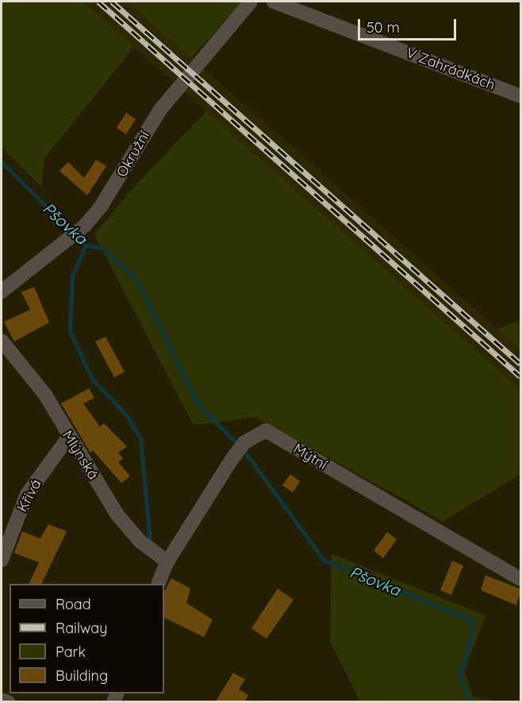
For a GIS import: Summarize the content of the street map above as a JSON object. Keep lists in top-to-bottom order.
{
  "streets": {
    "street": [
      "V Zahrádkách",
      "Okružní",
      "Mlýnská",
      "Mýtní",
      "Křivá"
    ]
  },
  "crossings": [
    ["Mlýnská", "Mýtní"],
    ["Mlýnská", "Křivá"]
  ],
  "water": ["Pšovka"],
  "legend": [
    "Road",
    "Railway",
    "Park",
    "Building"
  ],
  "scale_bar": "50 m"
}
